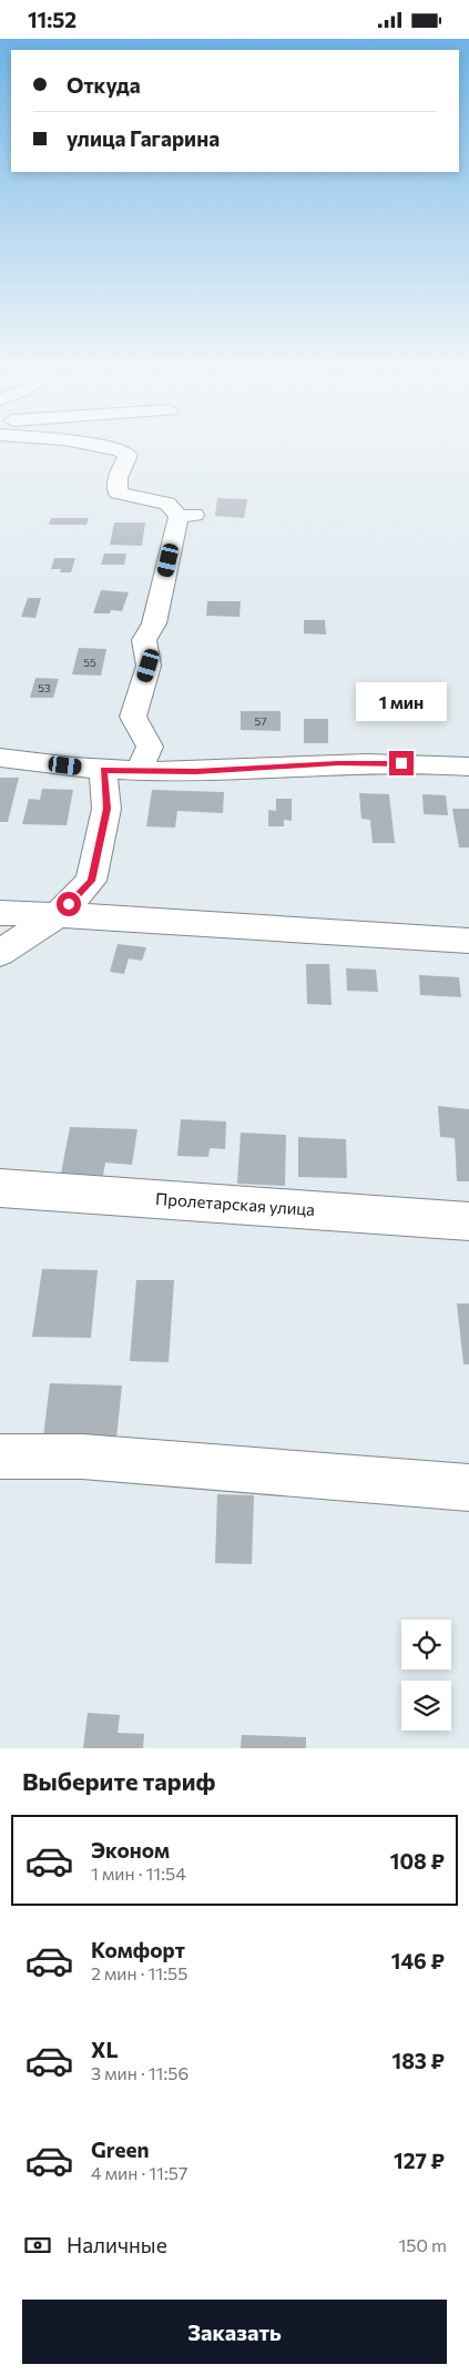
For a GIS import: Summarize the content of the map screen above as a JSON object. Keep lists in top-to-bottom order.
{
  "streets": {
    "street": ["Пролетарская улица"]
  },
  "house_numbers": ["55", "53", "57"],
  "page": {
    "status": "11:52",
    "banner": ["Откуда", "улица Гагарина"],
    "bubble": "1 мин",
    "heading": "Выберите тариф",
    "list": [
      {
        "name": "Эконом",
        "note": "1 мин · 11:54",
        "value": "108 ₽"
      },
      {
        "name": "Комфорт",
        "note": "2 мин · 11:55",
        "value": "146 ₽"
      },
      {
        "name": "XL",
        "note": "3 мин · 11:56",
        "value": "183 ₽"
      },
      {
        "name": "Green",
        "note": "4 мин · 11:57",
        "value": "127 ₽"
      }
    ],
    "pay": ["Наличные", "150 m"],
    "buttons": "Заказать"
  }
}
